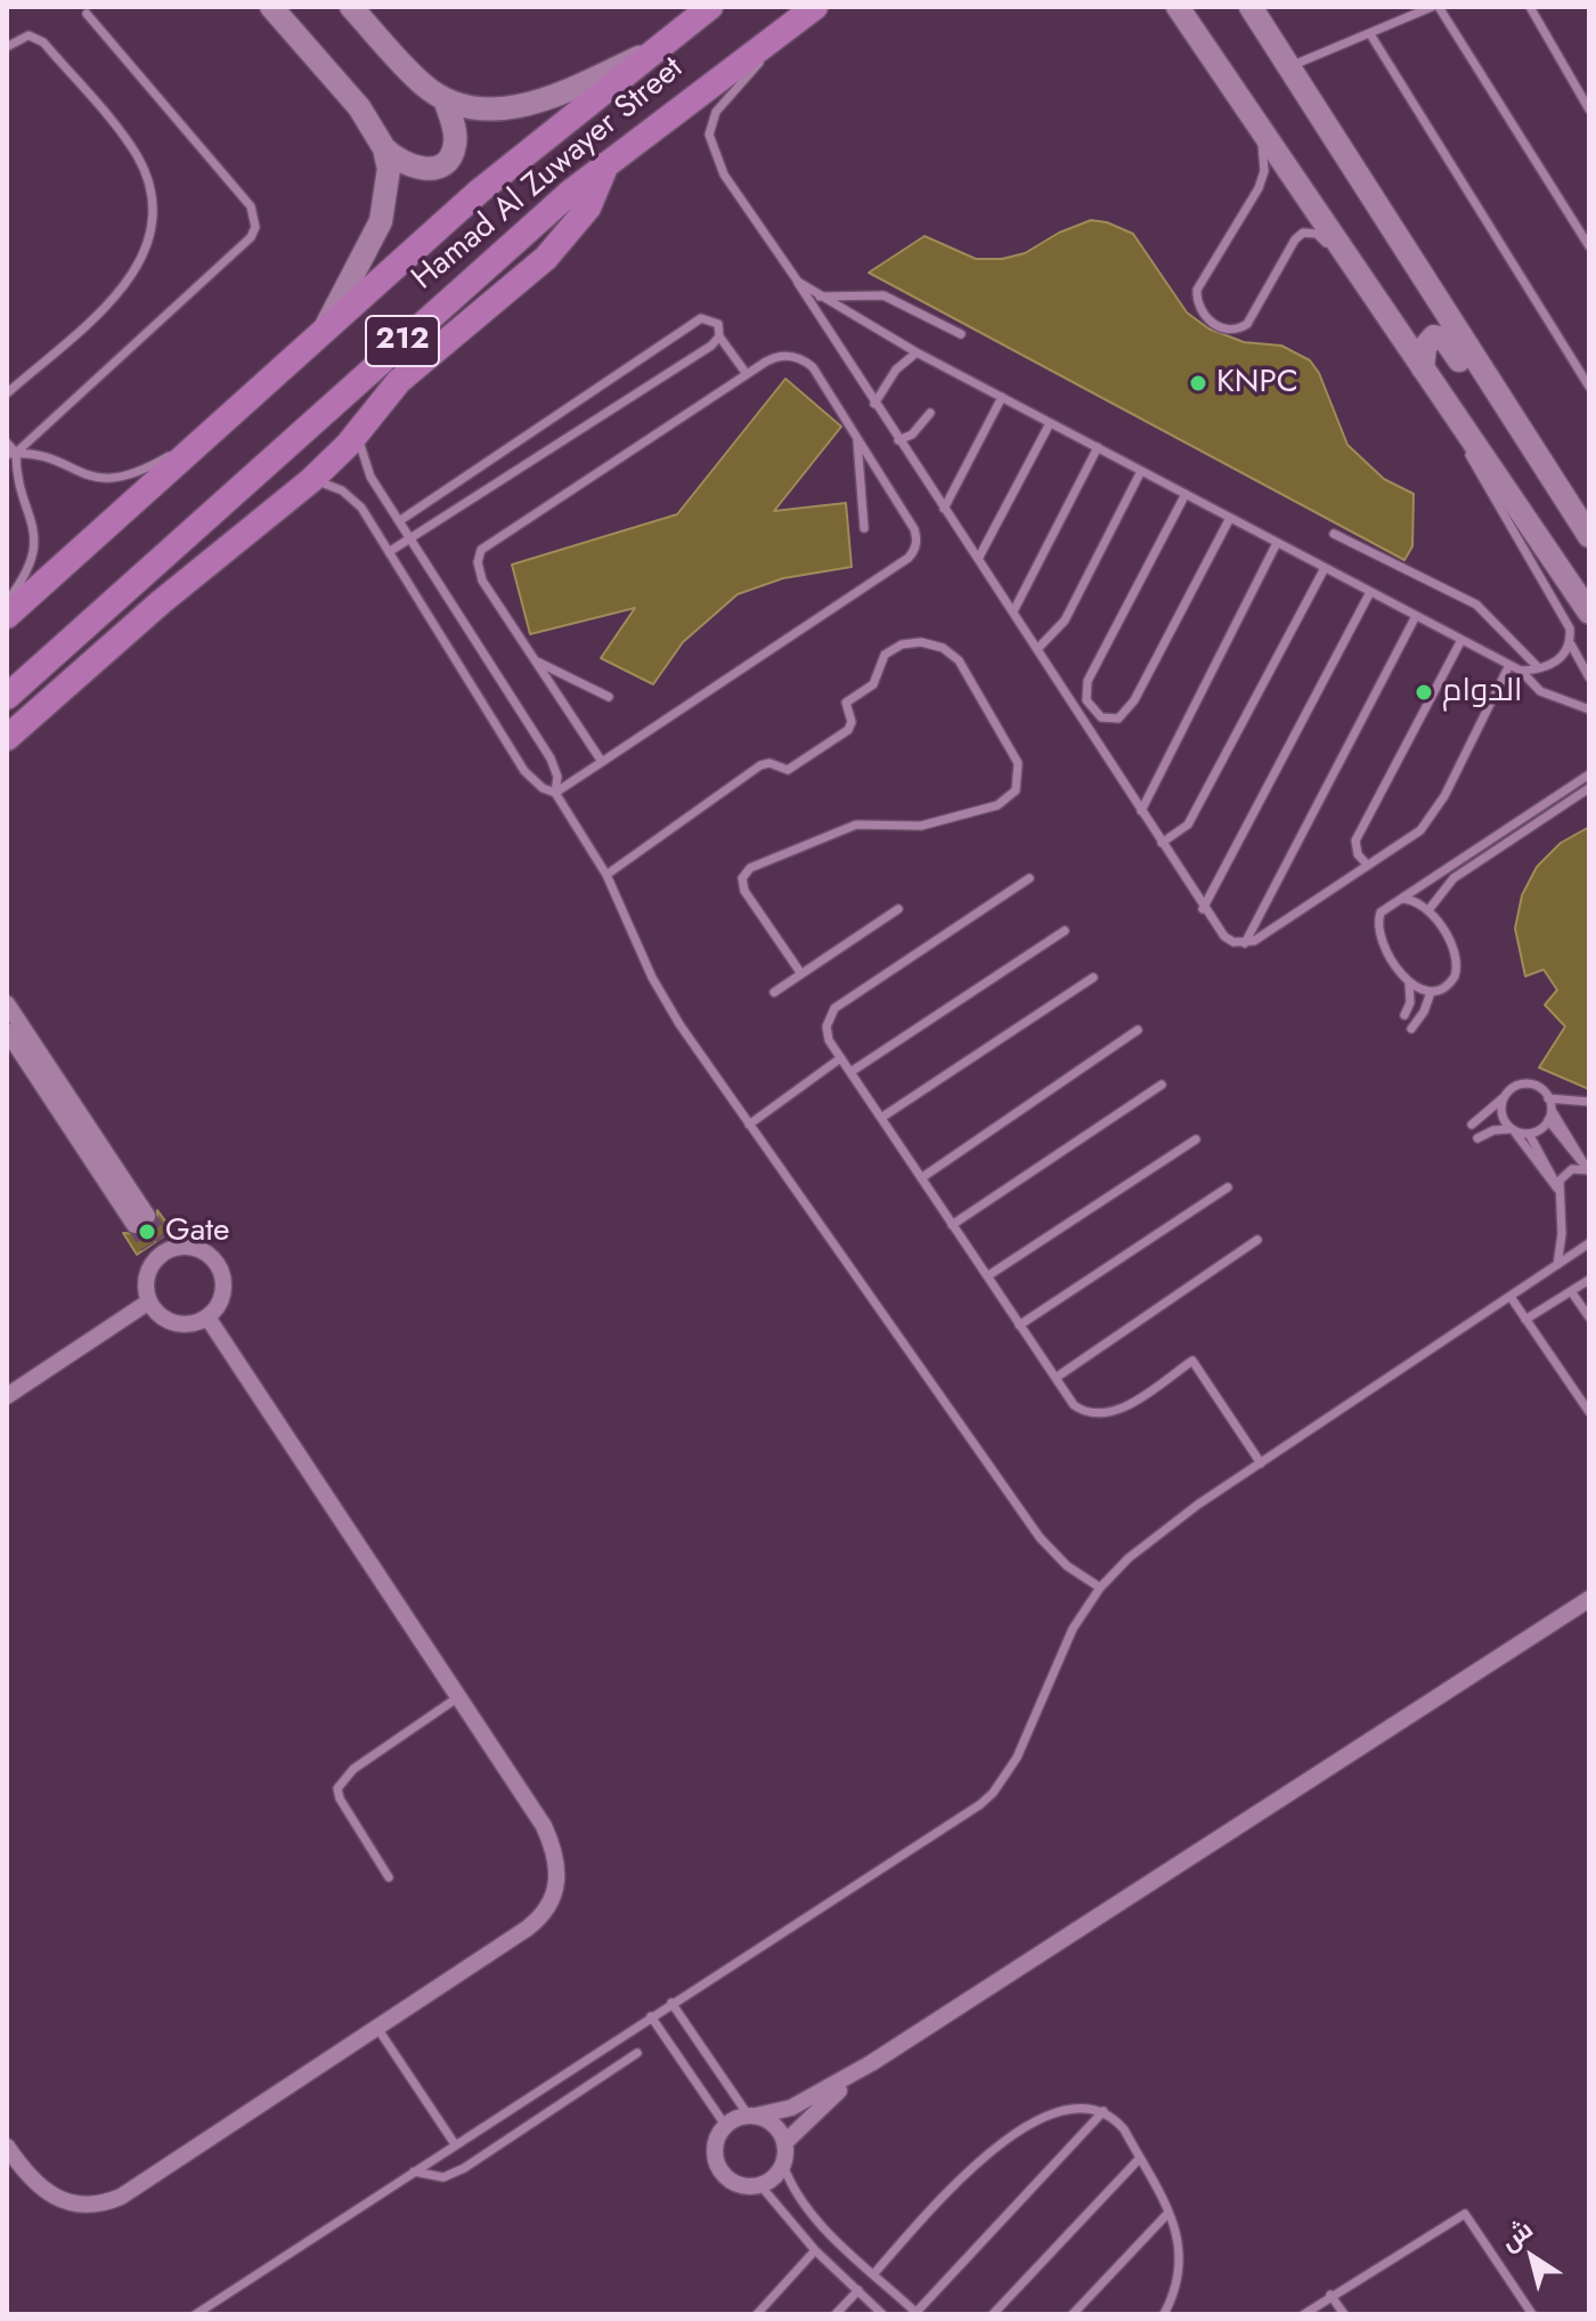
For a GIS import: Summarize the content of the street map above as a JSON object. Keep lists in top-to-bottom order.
{
  "streets": {
    "main road": ["Hamad Al Zuwayer Street", "212"]
  },
  "places": ["KNPC", "الدوام", "Gate"],
  "north": "top left"
}
